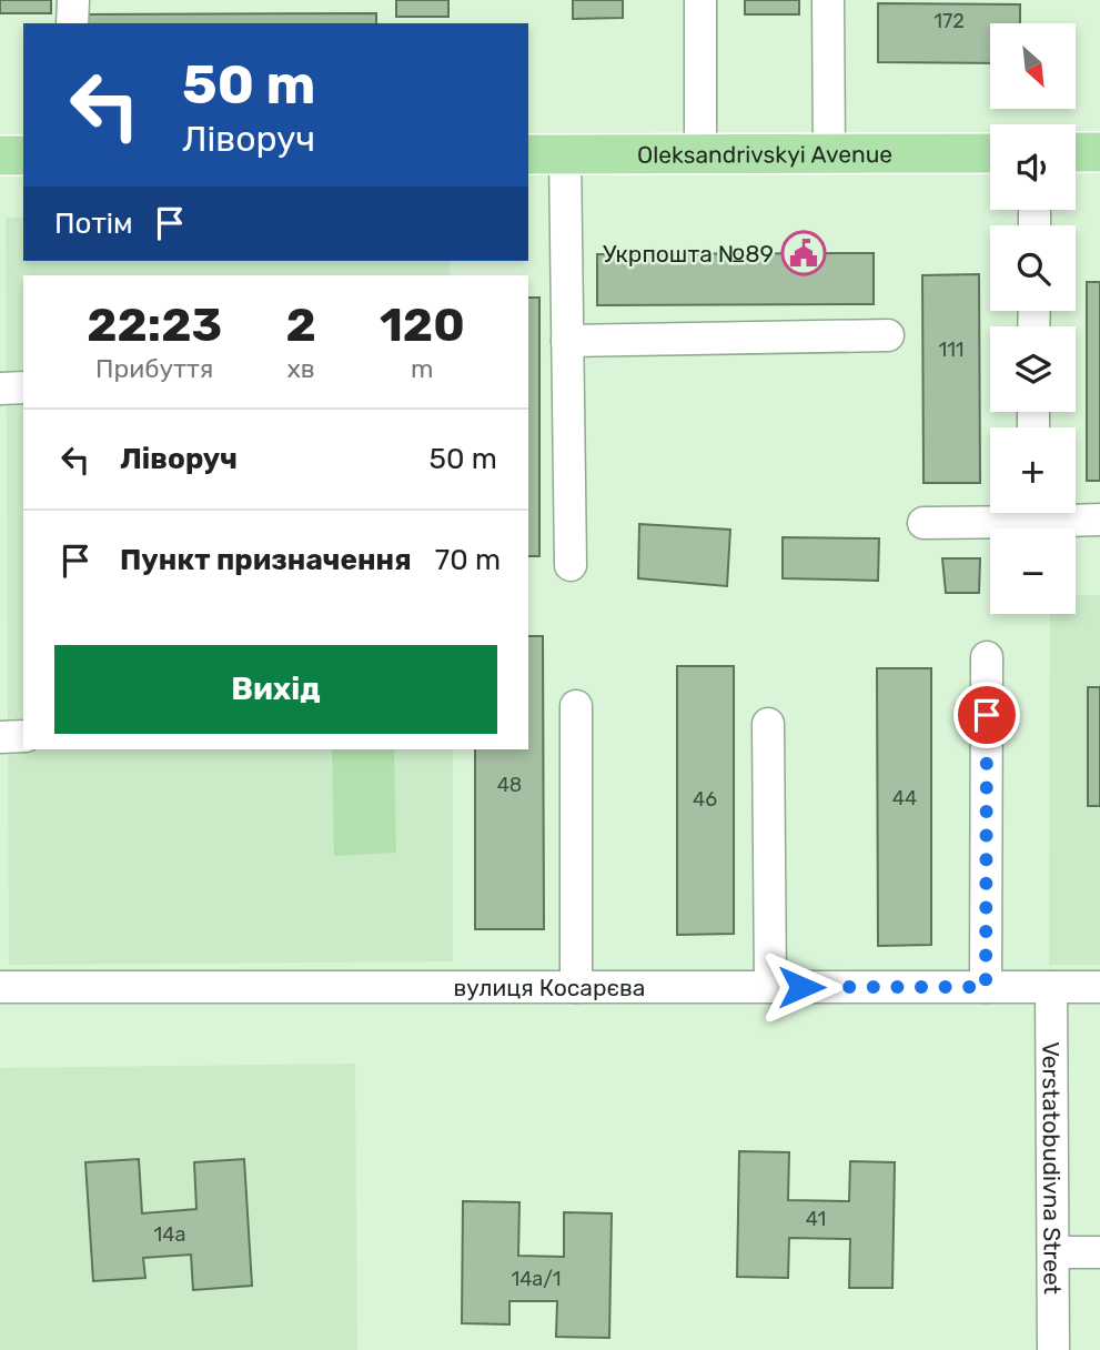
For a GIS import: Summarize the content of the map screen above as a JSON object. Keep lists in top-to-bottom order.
{
  "streets": {
    "main road": ["Oleksandrivskyi Avenue"],
    "street": ["вулиця Косарєва", "Verstatobudivna Street"]
  },
  "crossings": [
    ["вулиця Косарєва", "Verstatobudivna Street"]
  ],
  "places": {
    "public building": ["Укрпошта №89"]
  },
  "house_numbers": [
    "172",
    "111",
    "48",
    "44",
    "46",
    "41",
    "14а",
    "14а/1"
  ],
  "north": "bottom right",
  "page": {
    "map_buttons": ["+", "−"],
    "turn": ["50 m", "Ліворуч"],
    "then": "Потім",
    "eta": [
      "22:23",
      "Прибуття",
      "2",
      "хв",
      "120",
      "m"
    ],
    "list": [
      {
        "name": "Ліворуч",
        "value": "50 m"
      },
      {
        "name": "Пункт призначення",
        "value": "70 m"
      }
    ],
    "buttons": "Вихід"
  }
}
